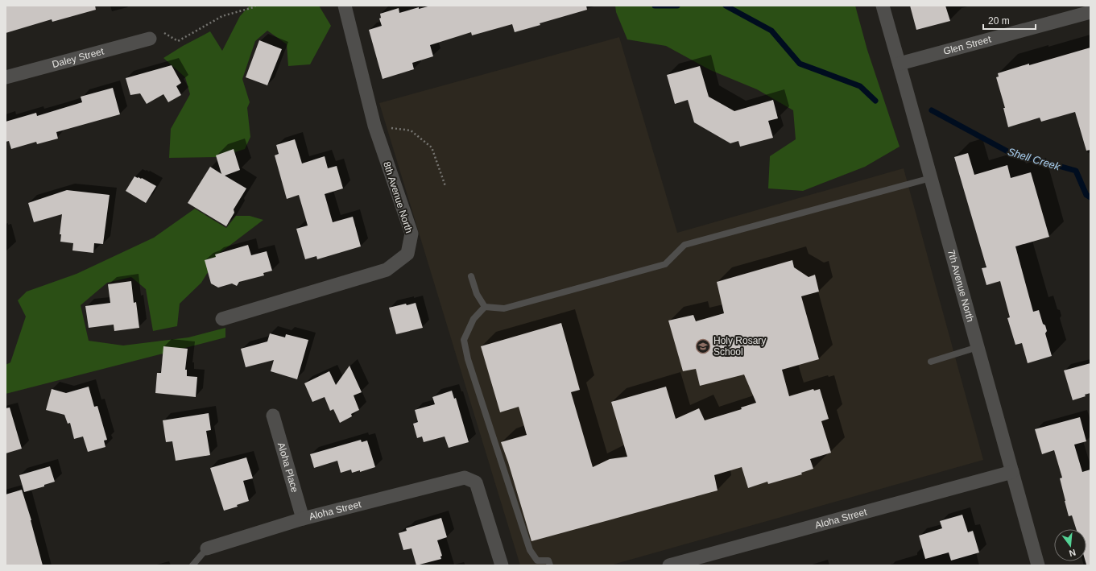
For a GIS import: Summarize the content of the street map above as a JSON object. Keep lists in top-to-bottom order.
{
  "streets": {
    "street": [
      "Glen Street",
      "Daley Street",
      "8th Avenue North",
      "7th Avenue North",
      "Aloha Place",
      "Aloha Street"
    ]
  },
  "crossings": [
    ["Glen Street", "7th Avenue North"],
    ["7th Avenue North", "Aloha Street"],
    ["Aloha Place", "Aloha Street"]
  ],
  "water": ["Shell Creek"],
  "places": {
    "school or university": ["Holy Rosary School"]
  },
  "scale_bar": "20 m",
  "north": "bottom"
}
